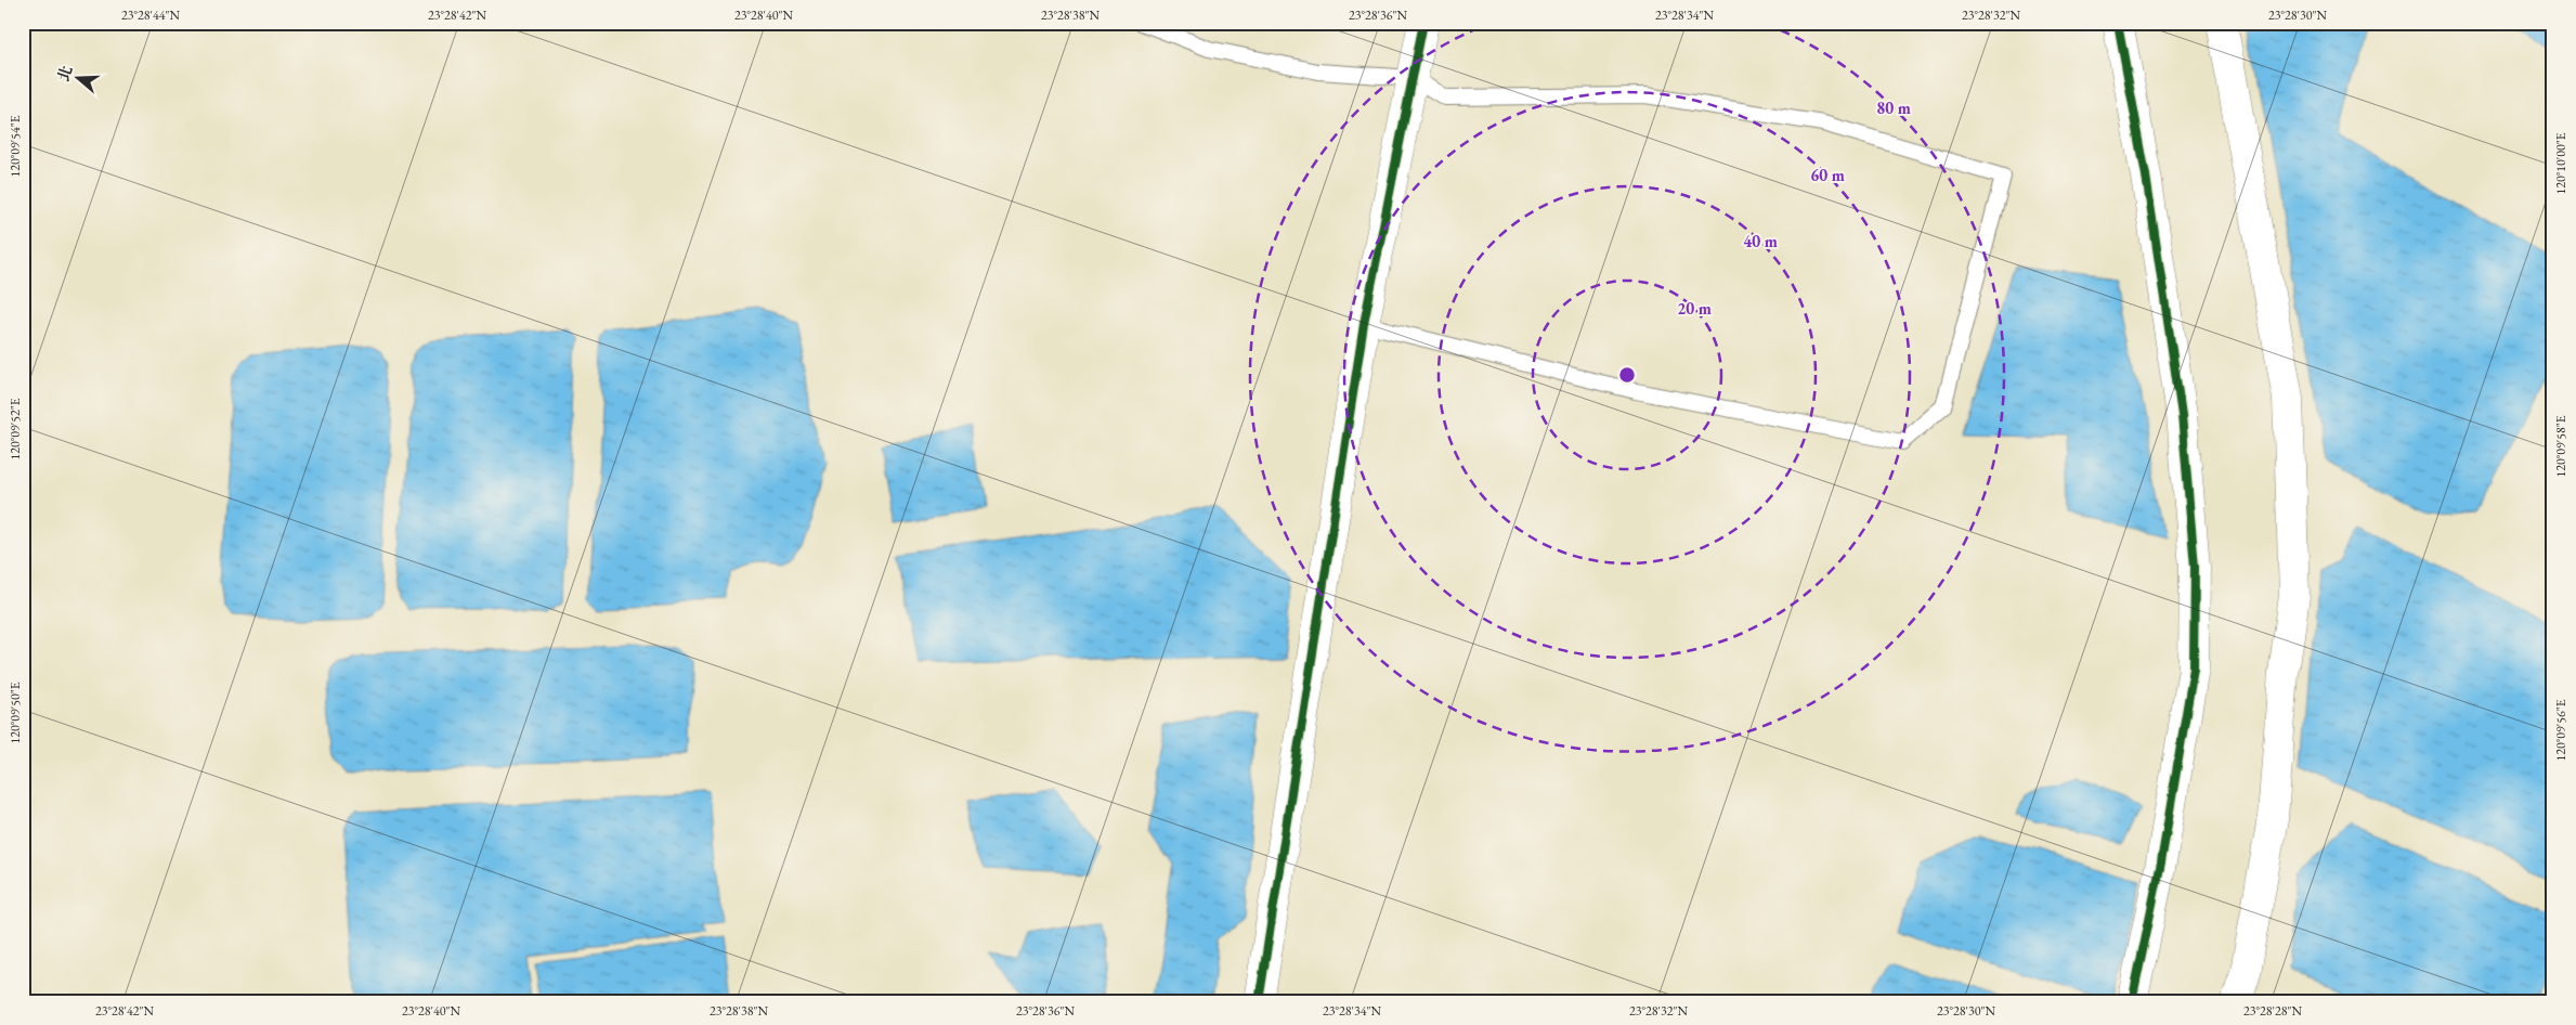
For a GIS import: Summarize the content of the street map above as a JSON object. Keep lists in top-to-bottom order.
{
  "north": "left",
  "coordinates": [
    "23°28'44\"N",
    "23°28'42\"N",
    "23°28'40\"N",
    "23°28'38\"N",
    "23°28'36\"N",
    "23°28'34\"N",
    "23°28'32\"N",
    "23°28'30\"N",
    "120°09'54\"E",
    "120°10'00\"E",
    "120°09'52\"E",
    "120°09'58\"E",
    "120°09'50\"E",
    "120°09'56\"E",
    "23°28'28\"N"
  ],
  "rings": [
    "80 m",
    "60 m",
    "40 m",
    "20 m"
  ]
}
